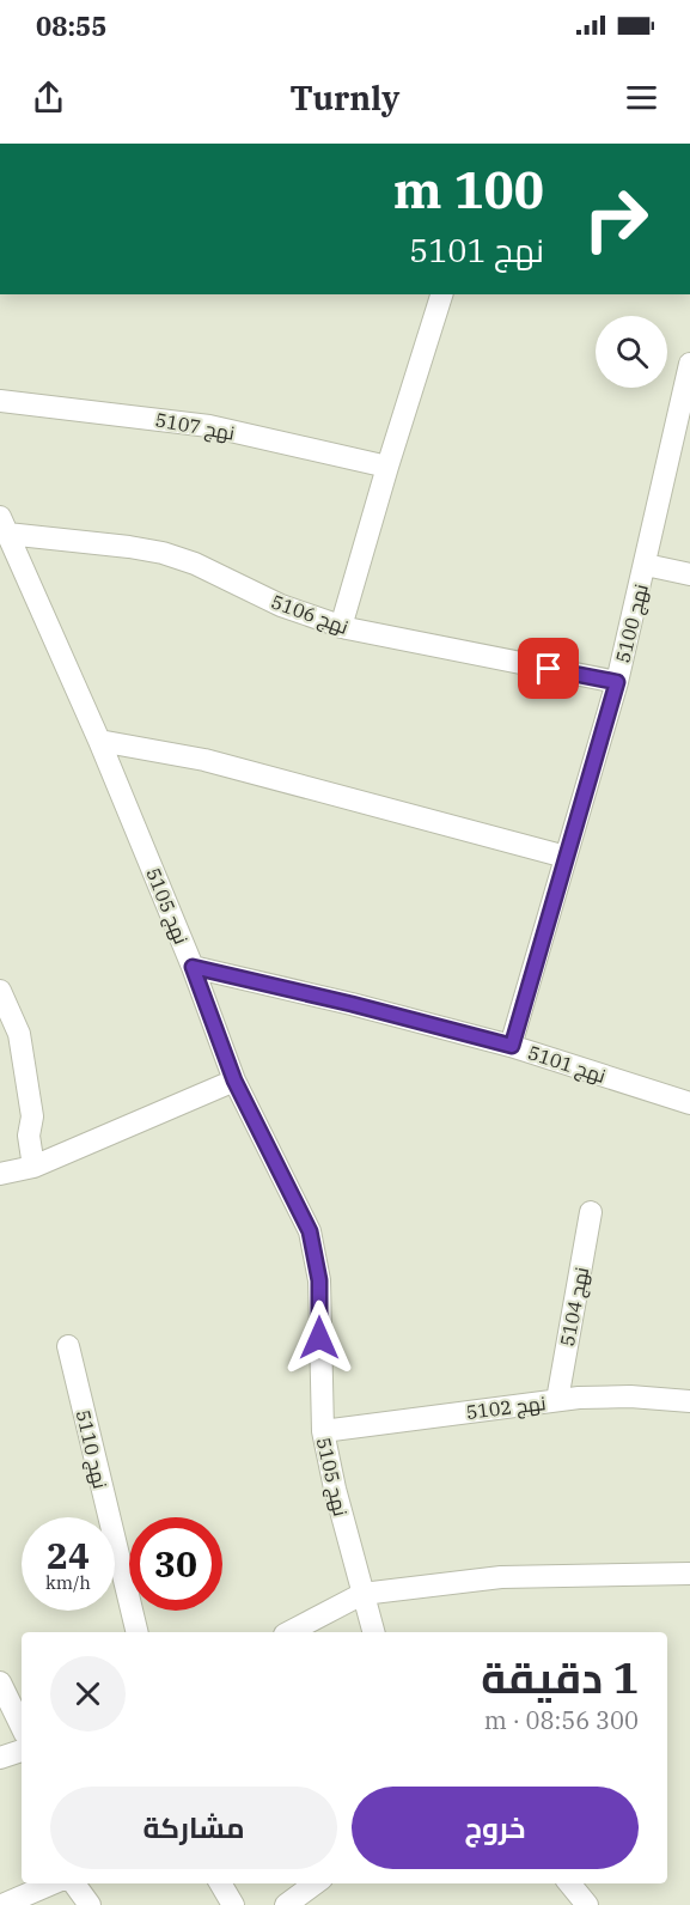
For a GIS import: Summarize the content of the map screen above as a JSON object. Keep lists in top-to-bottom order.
{
  "streets": {
    "street": [
      "نهج 5107",
      "نهج 5106",
      "نهج 5100",
      "نهج 5105",
      "نهج 5101",
      "نهج 5104",
      "نهج 5102",
      "نهج 5110"
    ]
  },
  "crossings": [
    ["نهج 5106", "نهج 5100"],
    ["نهج 5106", "نهج 5105"],
    ["نهج 5100", "نهج 5101"],
    ["نهج 5105", "نهج 5101"],
    ["نهج 5105", "نهج 5102"],
    ["نهج 5104", "نهج 5102"]
  ],
  "page": {
    "status": "08:55",
    "header": "Turnly",
    "turn": ["100 m", "نهج 5101"],
    "speed": "24 km/h",
    "limit": "30",
    "heading": ["1 دقيقة", "300 m · 08:56"],
    "buttons": ["خروج", "مشاركة"]
  }
}
